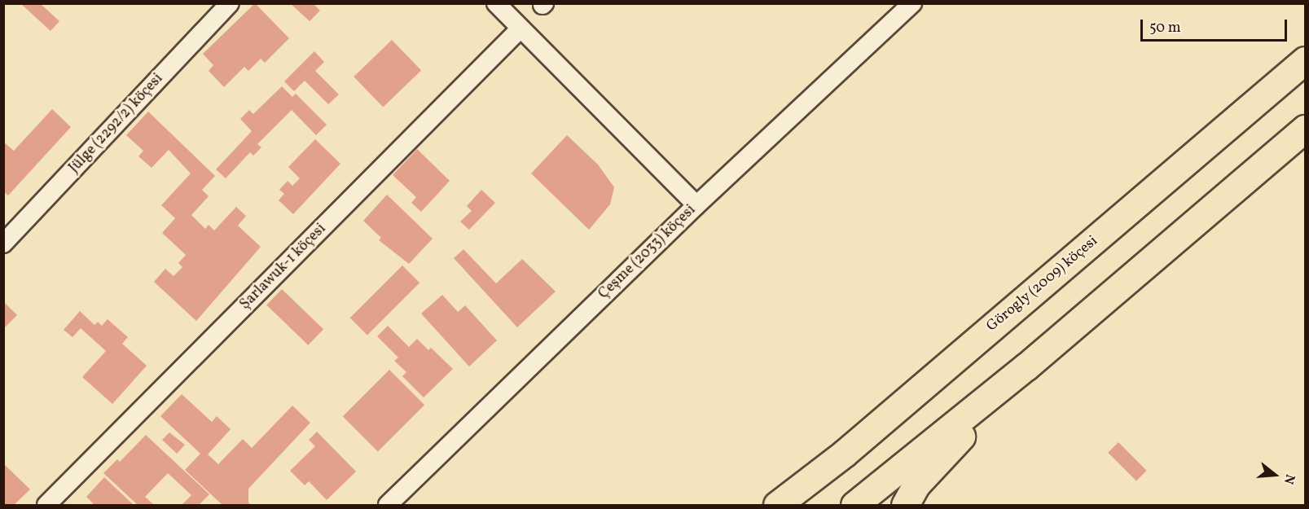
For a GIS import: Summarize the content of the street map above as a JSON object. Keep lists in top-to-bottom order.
{
  "streets": {
    "main road": ["Görogly (2009) köçesi"],
    "street": ["Jülge (2292/2) köçesi", "Çeşme (2033) köçesi", "Şarlawuk-1 köçesi"]
  },
  "scale_bar": "50 m",
  "north": "right"
}
